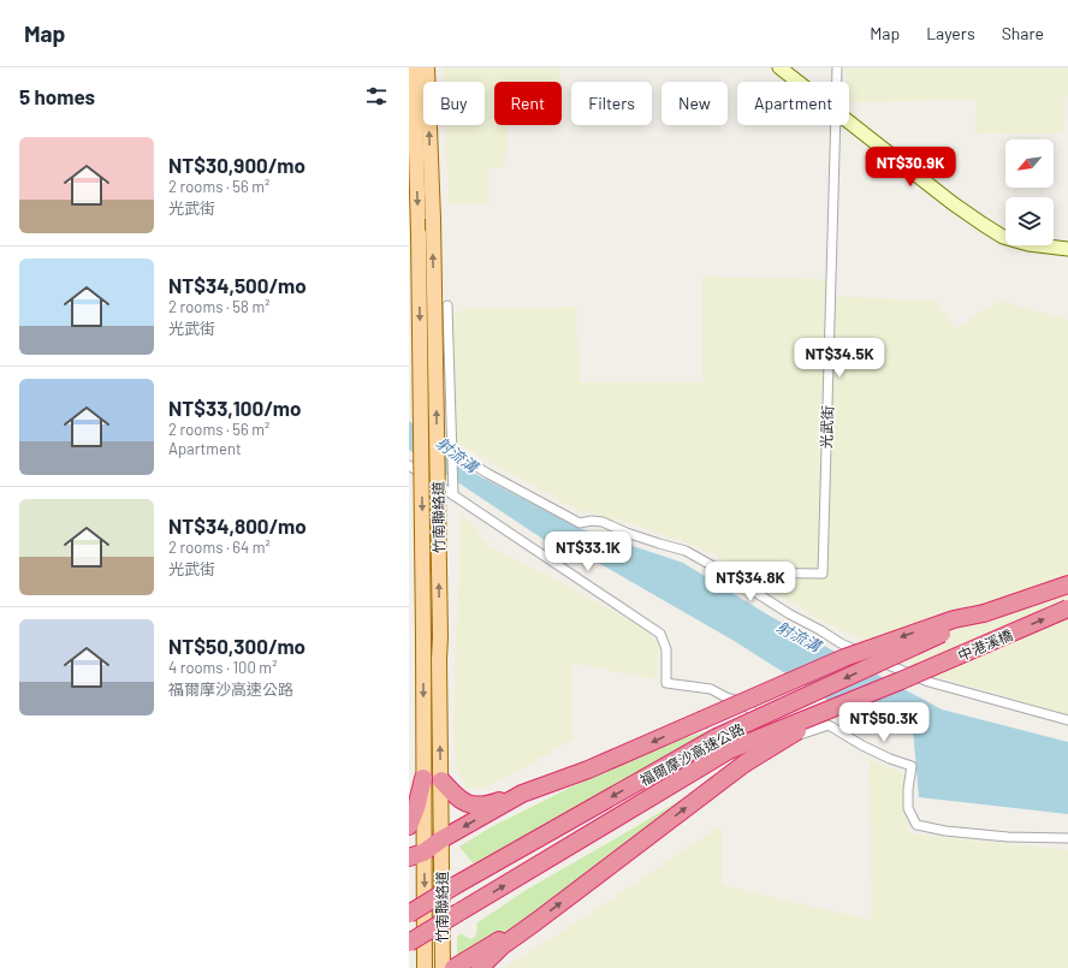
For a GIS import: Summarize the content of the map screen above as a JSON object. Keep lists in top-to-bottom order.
{
  "streets": {
    "highway": ["中港溪橋", "福爾摩沙高速公路"],
    "main road": ["竹南聯絡道"],
    "street": ["光武街"]
  },
  "crossings": [
    ["中港溪橋", "福爾摩沙高速公路"]
  ],
  "water": ["射流溝"],
  "north": "bottom left",
  "page": {
    "header": "Map",
    "nav": ["Map", "Layers", "Share"],
    "heading": "5 homes",
    "chip": [
      "Buy",
      "Rent",
      "Filters",
      "New",
      "Apartment"
    ],
    "list": [
      {
        "name": "NT$30,900/mo",
        "note": "2 rooms · 56 m² · 光武街"
      },
      {
        "name": "NT$34,500/mo",
        "note": "2 rooms · 58 m² · 光武街"
      },
      {
        "name": "NT$33,100/mo",
        "note": "2 rooms · 56 m² · Apartment"
      },
      {
        "name": "NT$34,800/mo",
        "note": "2 rooms · 64 m² · 光武街"
      },
      {
        "name": "NT$50,300/mo",
        "note": "4 rooms · 100 m² · 福爾摩沙高速公路"
      }
    ],
    "price": [
      "NT$30.9K",
      "NT$34.5K",
      "NT$33.1K",
      "NT$34.8K",
      "NT$50.3K"
    ]
  }
}
